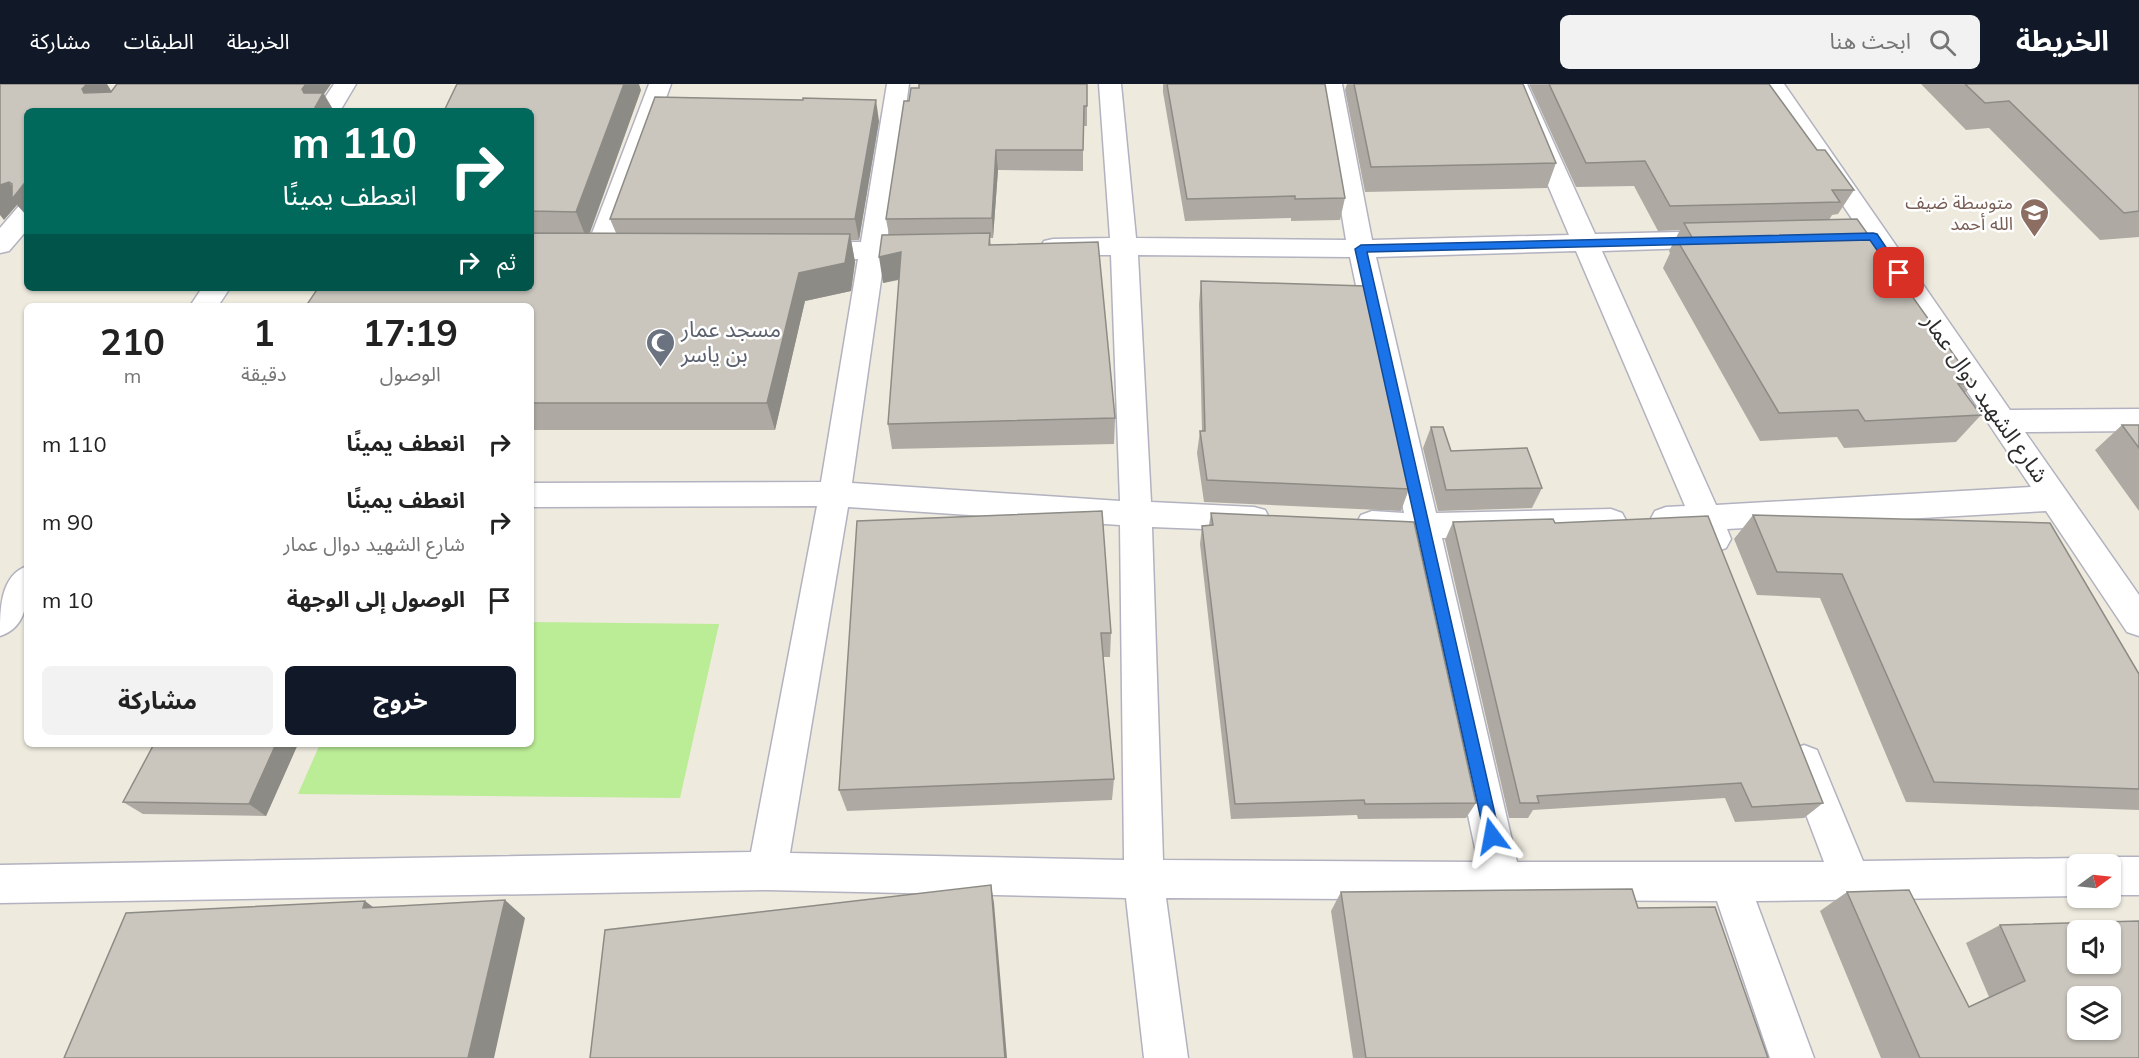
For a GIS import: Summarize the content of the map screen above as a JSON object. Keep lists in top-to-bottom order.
{
  "streets": {
    "street": ["شارع الشهيد دوال عمار"]
  },
  "places": {
    "school or university": ["متوسطة ضيف الله أحمد"],
    "mosque": ["مسجد عمار بن ياسر"]
  },
  "north": "right",
  "page": {
    "header": "الخريطة",
    "search": "ابحث هنا",
    "nav": ["الخريطة", "الطبقات", "مشاركة"],
    "turn": ["110 m", "انعطف يمينًا"],
    "then": "ثم",
    "eta": [
      "17:19",
      "الوصول",
      "1",
      "دقيقة",
      "210",
      "m"
    ],
    "list": [
      {
        "name": "انعطف يمينًا",
        "value": "110 m"
      },
      {
        "name": "انعطف يمينًا",
        "note": "شارع الشهيد دوال عمار",
        "value": "90 m"
      },
      {
        "name": "الوصول إلى الوجهة",
        "value": "10 m"
      }
    ],
    "buttons": ["خروج", "مشاركة"]
  }
}
